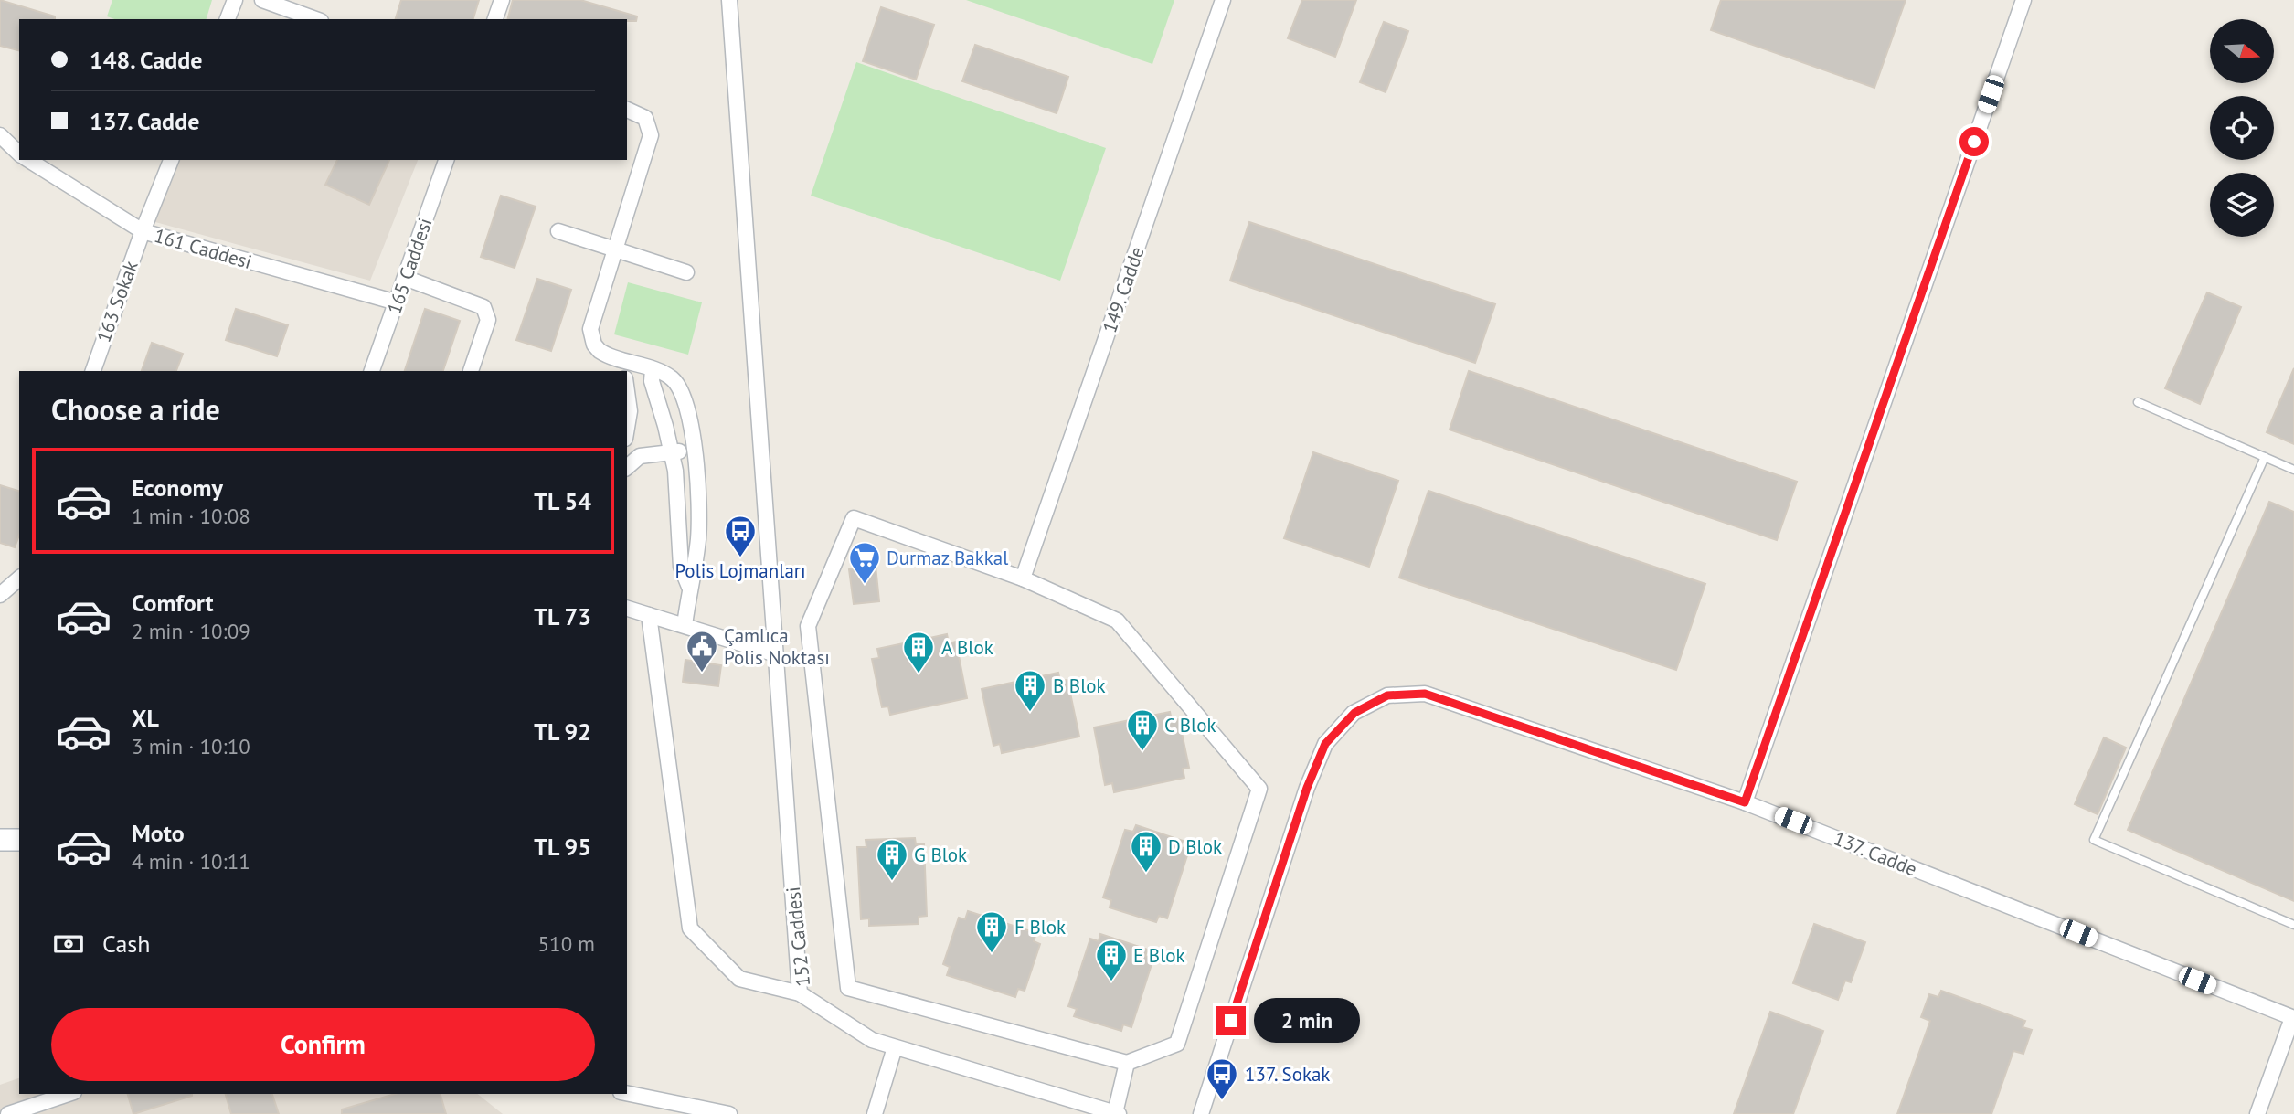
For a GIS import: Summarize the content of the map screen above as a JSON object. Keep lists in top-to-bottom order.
{
  "streets": {
    "street": [
      "161 Caddesi",
      "165 Caddesi",
      "149. Cadde",
      "163 Sokak",
      "137. Cadde",
      "152 Caddesi"
    ]
  },
  "crossings": [
    ["161 Caddesi", "165 Caddesi"],
    ["161 Caddesi", "163 Sokak"]
  ],
  "places": {
    "bus stop": ["Polis Lojmanları", "137. Sokak"],
    "supermarket": ["Durmaz Bakkal"],
    "public building": ["Çamlıca Polis Noktası"],
    "building": [
      "A Blok",
      "B Blok",
      "C Blok",
      "D Blok",
      "G Blok",
      "F Blok",
      "E Blok"
    ]
  },
  "north": "right",
  "page": {
    "banner": ["148. Cadde", "137. Cadde"],
    "heading": "Choose a ride",
    "list": [
      {
        "name": "Economy",
        "note": "1 min · 10:08",
        "value": "TL 54"
      },
      {
        "name": "Comfort",
        "note": "2 min · 10:09",
        "value": "TL 73"
      },
      {
        "name": "XL",
        "note": "3 min · 10:10",
        "value": "TL 92"
      },
      {
        "name": "Moto",
        "note": "4 min · 10:11",
        "value": "TL 95"
      }
    ],
    "pay": ["Cash", "510 m"],
    "buttons": "Confirm",
    "bubble": "2 min"
  }
}
